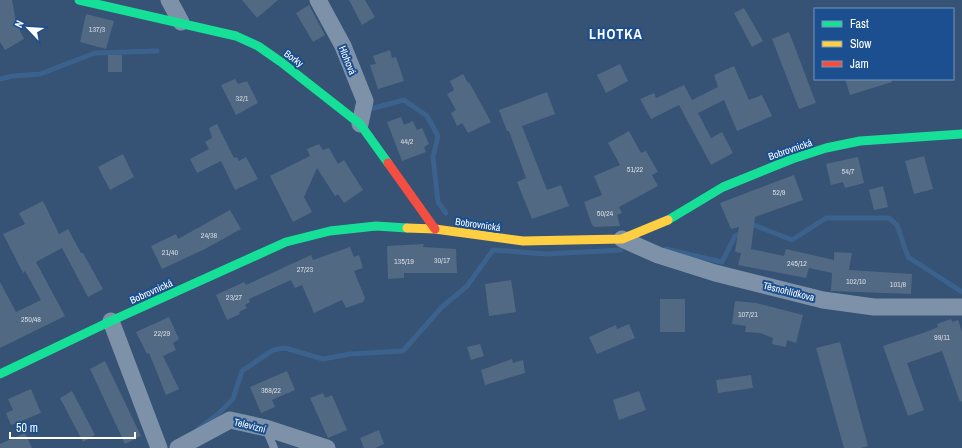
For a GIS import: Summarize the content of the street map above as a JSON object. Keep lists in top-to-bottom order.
{
  "streets": {
    "street": [
      "Borky",
      "Hlohová",
      "Bobrovnická",
      "Těsnohlídkova",
      "Televizní"
    ]
  },
  "crossings": [
    ["Borky", "Hlohová"],
    ["Borky", "Bobrovnická"],
    ["Bobrovnická", "Těsnohlídkova"]
  ],
  "districts": ["LHOTKA"],
  "house_numbers": [
    "137/3",
    "32/1",
    "44/2",
    "51/22",
    "54/7",
    "52/9",
    "50/24",
    "24/38",
    "21/40",
    "30/17",
    "135/19",
    "245/12",
    "27/23",
    "102/10",
    "101/8",
    "23/27",
    "107/21",
    "250/48",
    "22/29",
    "99/11",
    "368/22"
  ],
  "legend": ["Fast", "Slow", "Jam"],
  "scale_bar": "50 m",
  "north": "top left"
}
